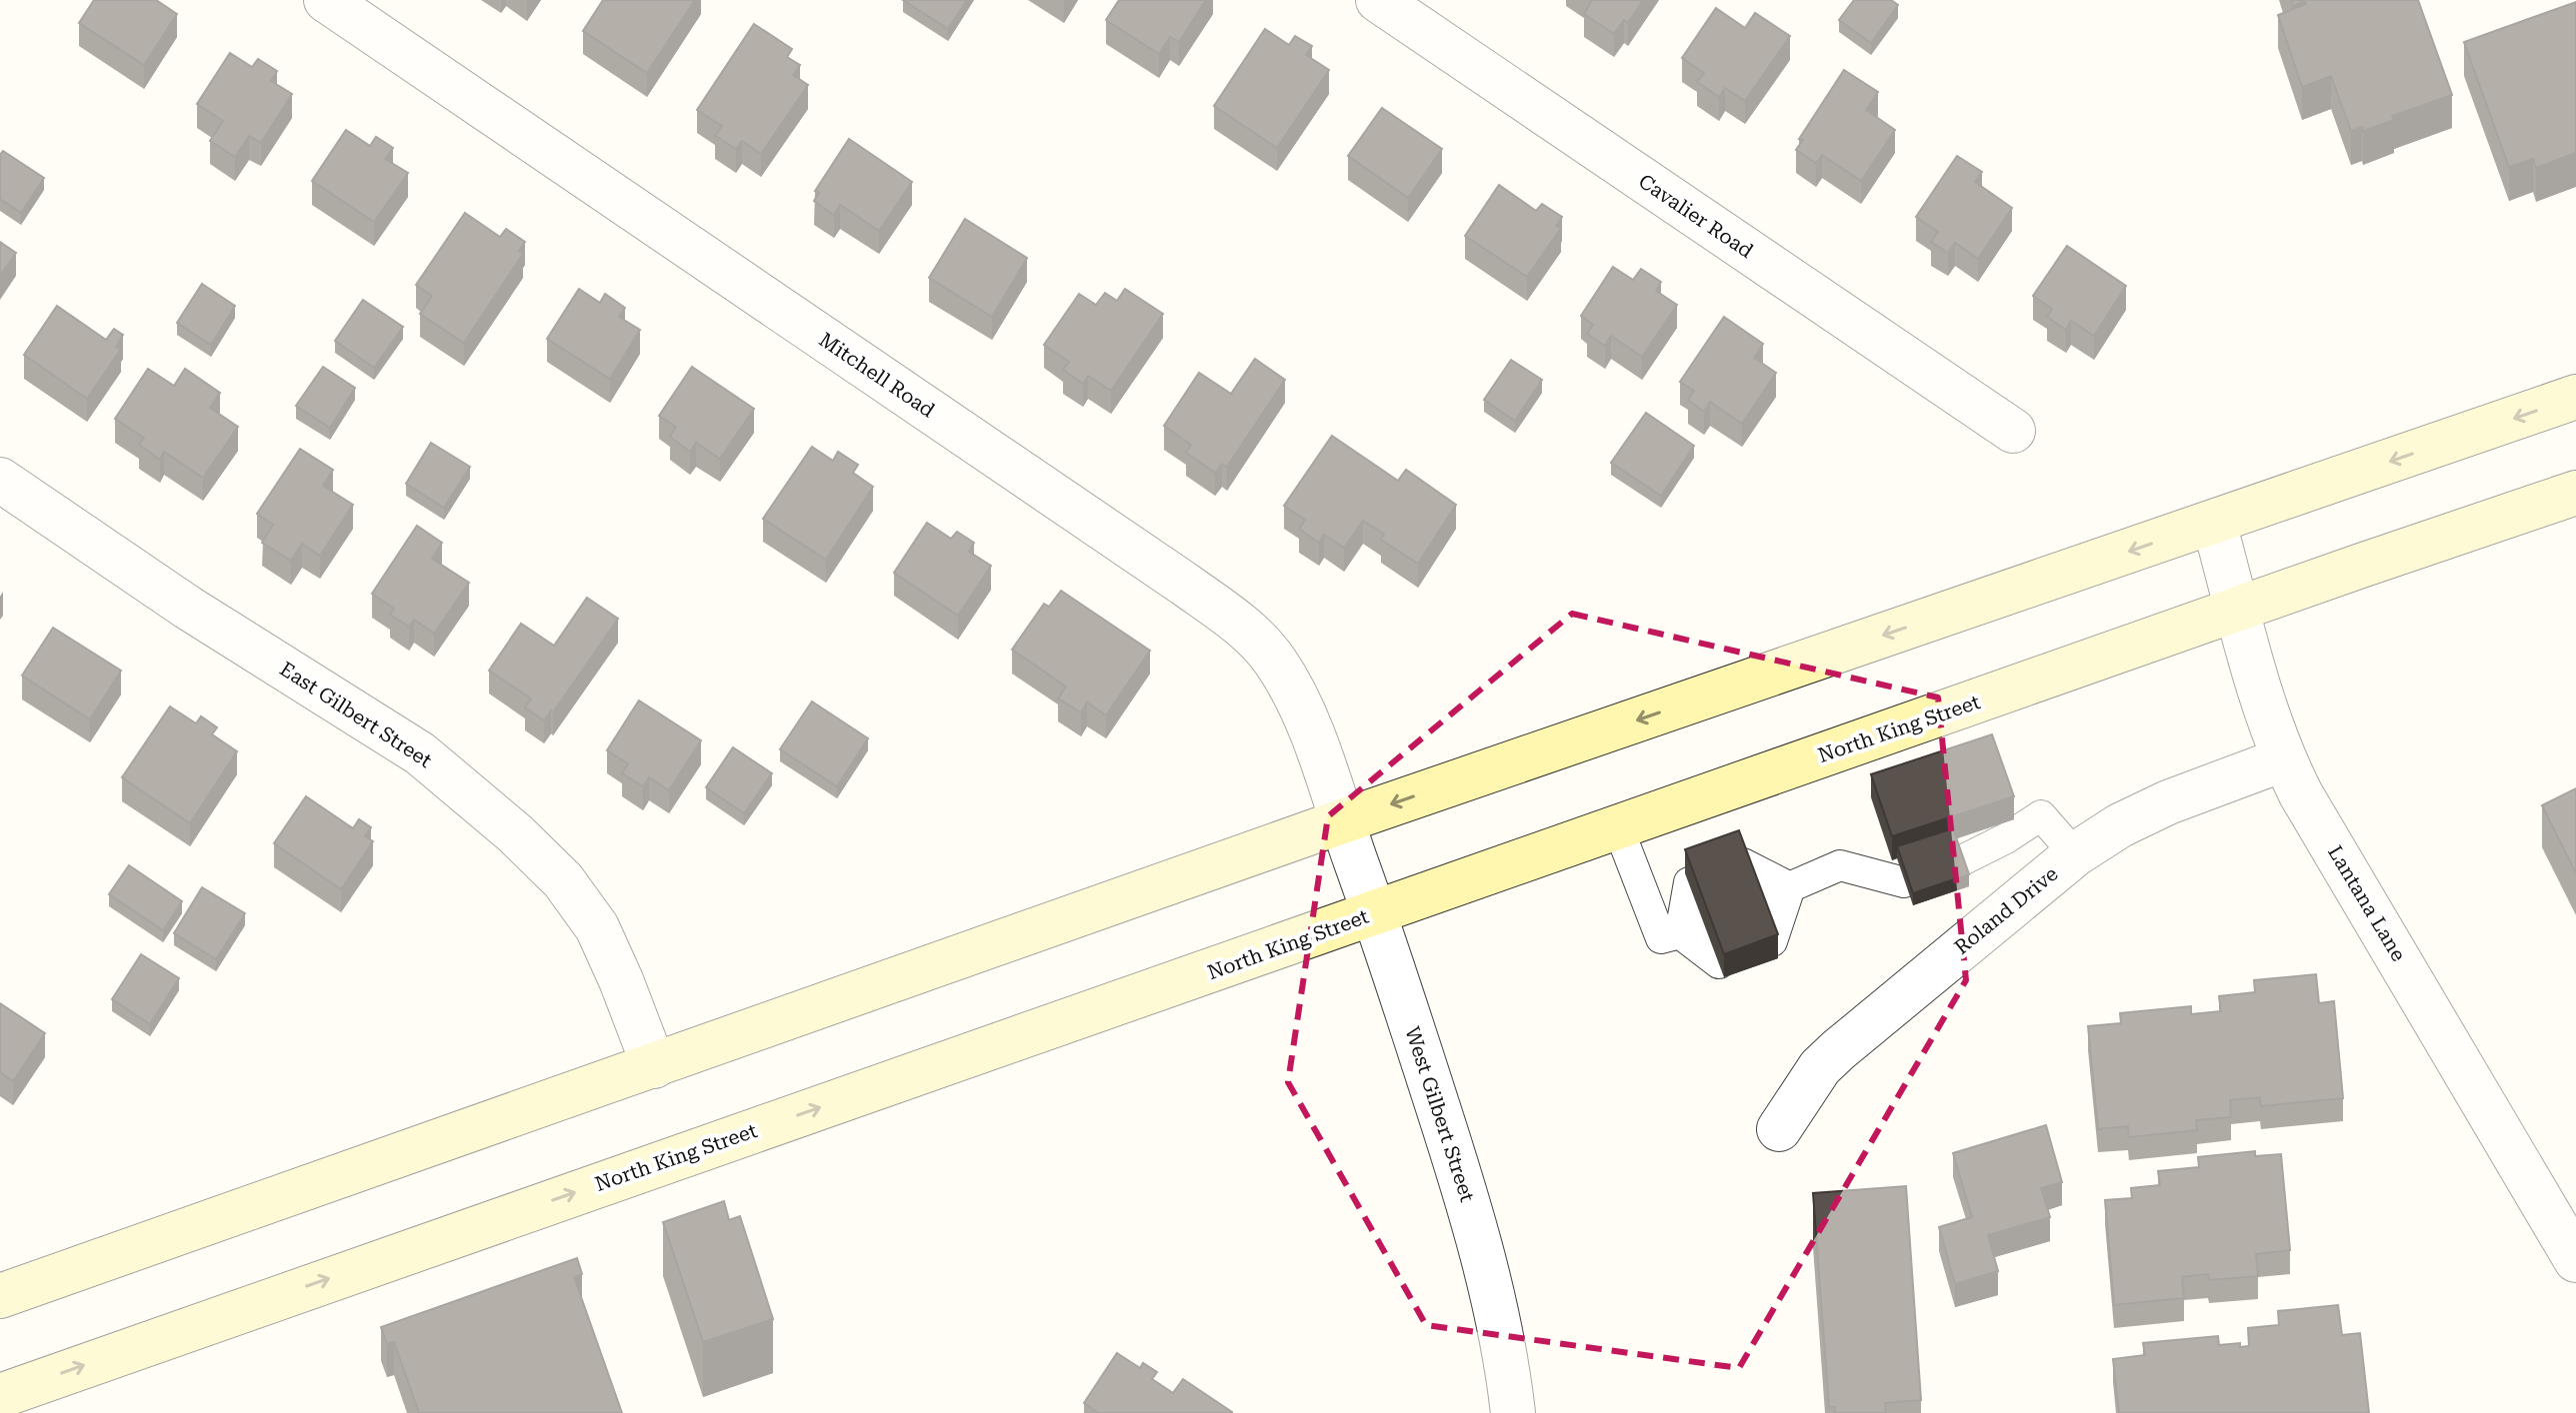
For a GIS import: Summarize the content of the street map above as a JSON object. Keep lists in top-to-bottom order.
{
  "streets": {
    "main road": ["North King Street"],
    "street": [
      "Cavalier Road",
      "Mitchell Road",
      "East Gilbert Street",
      "Lantana Lane",
      "Roland Drive",
      "West Gilbert Street"
    ]
  },
  "crossings": [
    ["Mitchell Road", "West Gilbert Street"],
    ["North King Street", "Lantana Lane"],
    ["North King Street", "West Gilbert Street"],
    ["Lantana Lane", "Roland Drive"]
  ]
}
